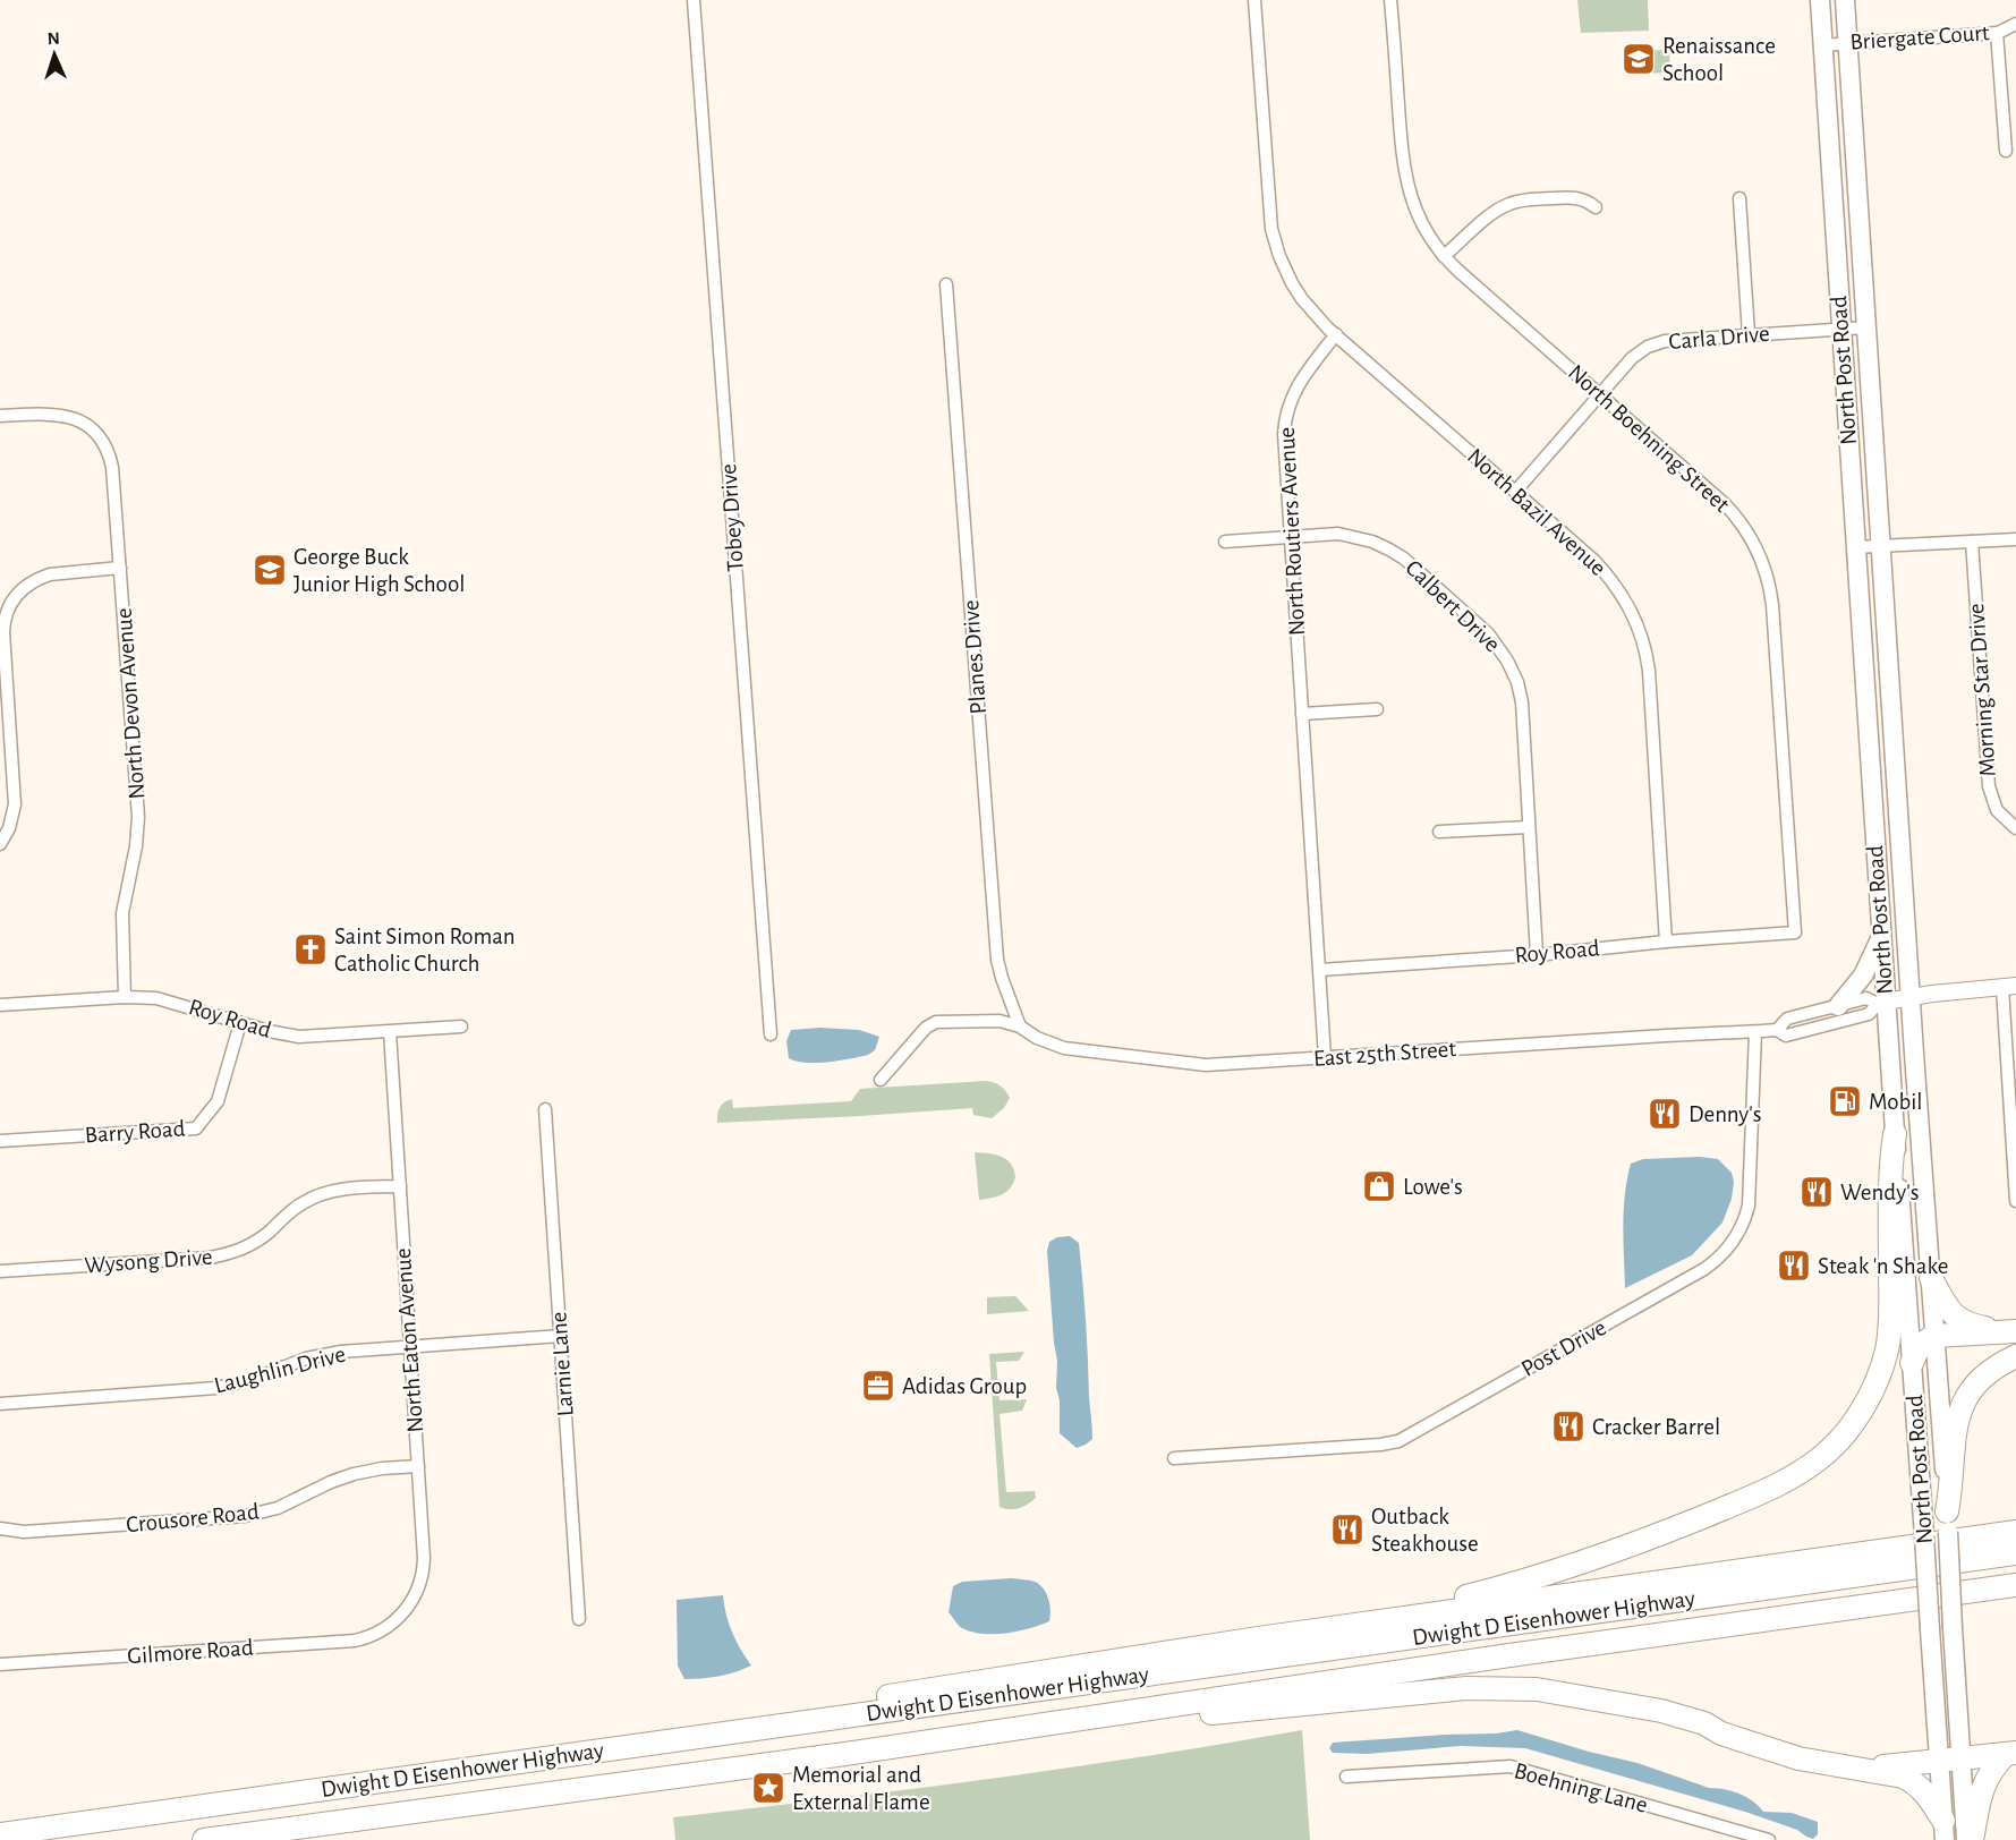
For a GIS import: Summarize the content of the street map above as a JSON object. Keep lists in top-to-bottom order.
{
  "streets": {
    "highway": ["Dwight D Eisenhower Highway"],
    "main road": ["North Post Road"],
    "street": [
      "Briergate Court",
      "Carla Drive",
      "North Boehning Street",
      "North Bazil Avenue",
      "Tobey Drive",
      "North Routiers Avenue",
      "Calbert Drive",
      "Planes Drive",
      "Morning Star Drive",
      "North Devon Avenue",
      "Roy Road",
      "East 25th Street",
      "Barry Road",
      "Wysong Drive",
      "North Eaton Avenue",
      "Post Drive",
      "Larnie Lane",
      "Laughlin Drive",
      "Crousore Road",
      "Gilmore Road",
      "Boehning Lane"
    ]
  },
  "crossings": [
    ["Briergate Court", "North Post Road"],
    ["Carla Drive", "North Post Road"],
    ["Carla Drive", "North Boehning Street"],
    ["Carla Drive", "North Bazil Avenue"],
    ["North Post Road", "East 25th Street"],
    ["North Boehning Street", "Roy Road"],
    ["North Bazil Avenue", "North Routiers Avenue"],
    ["North Bazil Avenue", "Roy Road"],
    ["North Routiers Avenue", "Calbert Drive"],
    ["North Routiers Avenue", "Roy Road"],
    ["North Routiers Avenue", "East 25th Street"],
    ["Calbert Drive", "Roy Road"],
    ["Planes Drive", "East 25th Street"],
    ["North Devon Avenue", "Roy Road"],
    ["Roy Road", "Barry Road"],
    ["Roy Road", "North Eaton Avenue"],
    ["East 25th Street", "Post Drive"],
    ["Wysong Drive", "North Eaton Avenue"],
    ["North Eaton Avenue", "Laughlin Drive"],
    ["North Eaton Avenue", "Crousore Road"],
    ["North Eaton Avenue", "Gilmore Road"],
    ["Larnie Lane", "Laughlin Drive"]
  ],
  "places": {
    "school or university": ["Renaissance School", "George Buck Junior High School"],
    "church": ["Saint Simon Roman Catholic Church"],
    "fuel station": ["Mobil"],
    "restaurant": [
      "Denny's",
      "Wendy's",
      "Steak 'n Shake",
      "Cracker Barrel",
      "Outback Steakhouse"
    ],
    "shop": ["Lowe's"],
    "office": ["Adidas Group"],
    "place": ["Memorial and External Flame"]
  },
  "north": "top"
}
